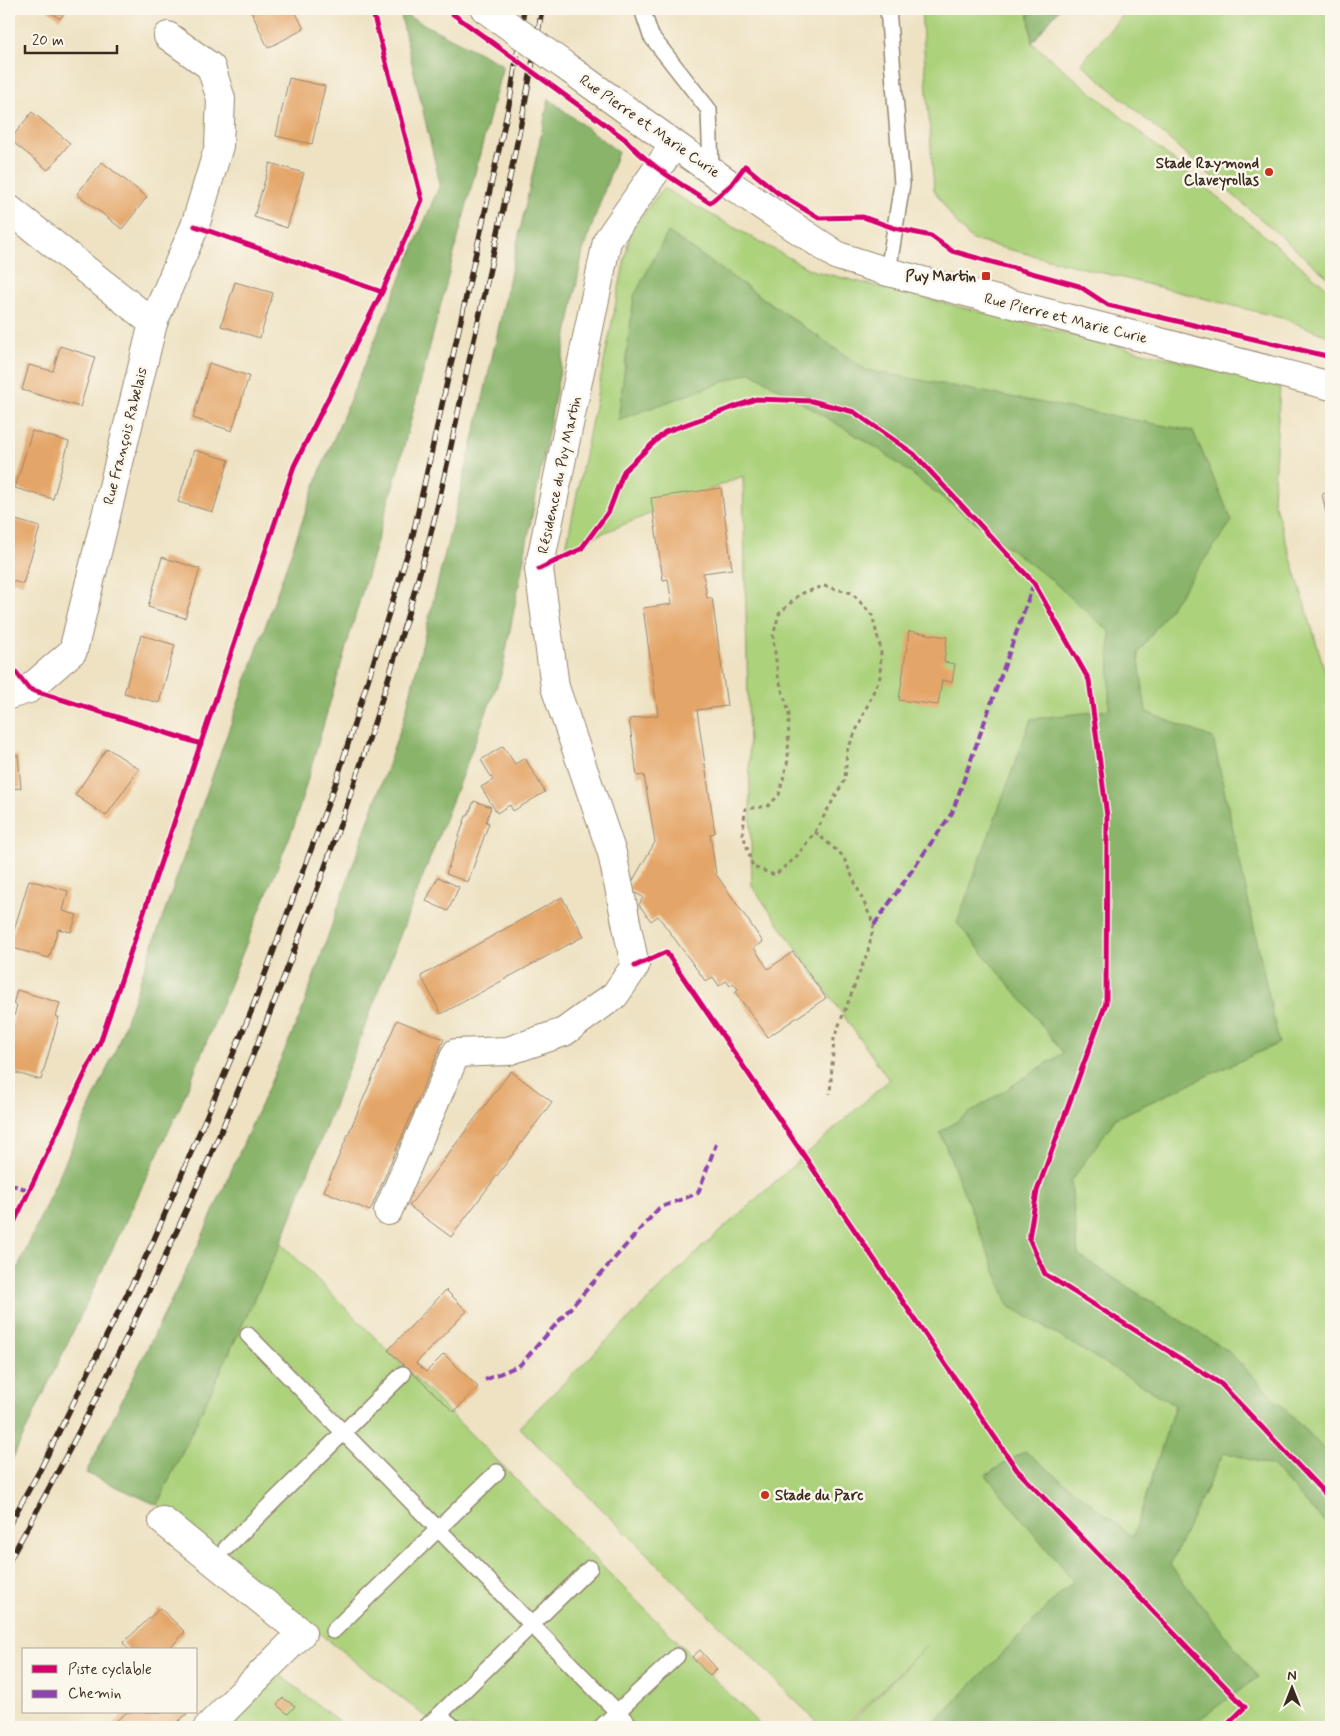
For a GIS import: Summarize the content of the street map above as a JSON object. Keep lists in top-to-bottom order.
{
  "streets": {
    "street": ["Rue Pierre et Marie Curie", "Rue François Rabelais", "Résidence du Puy Martin"]
  },
  "crossings": [
    ["Rue Pierre et Marie Curie", "Résidence du Puy Martin"]
  ],
  "places": {
    "other": ["Stade Raymond Claveyrollas", "Stade du Parc"],
    "transit": ["Puy Martin"]
  },
  "legend": ["Piste cyclable", "Chemin"],
  "scale_bar": "20 m",
  "north": "top"
}
